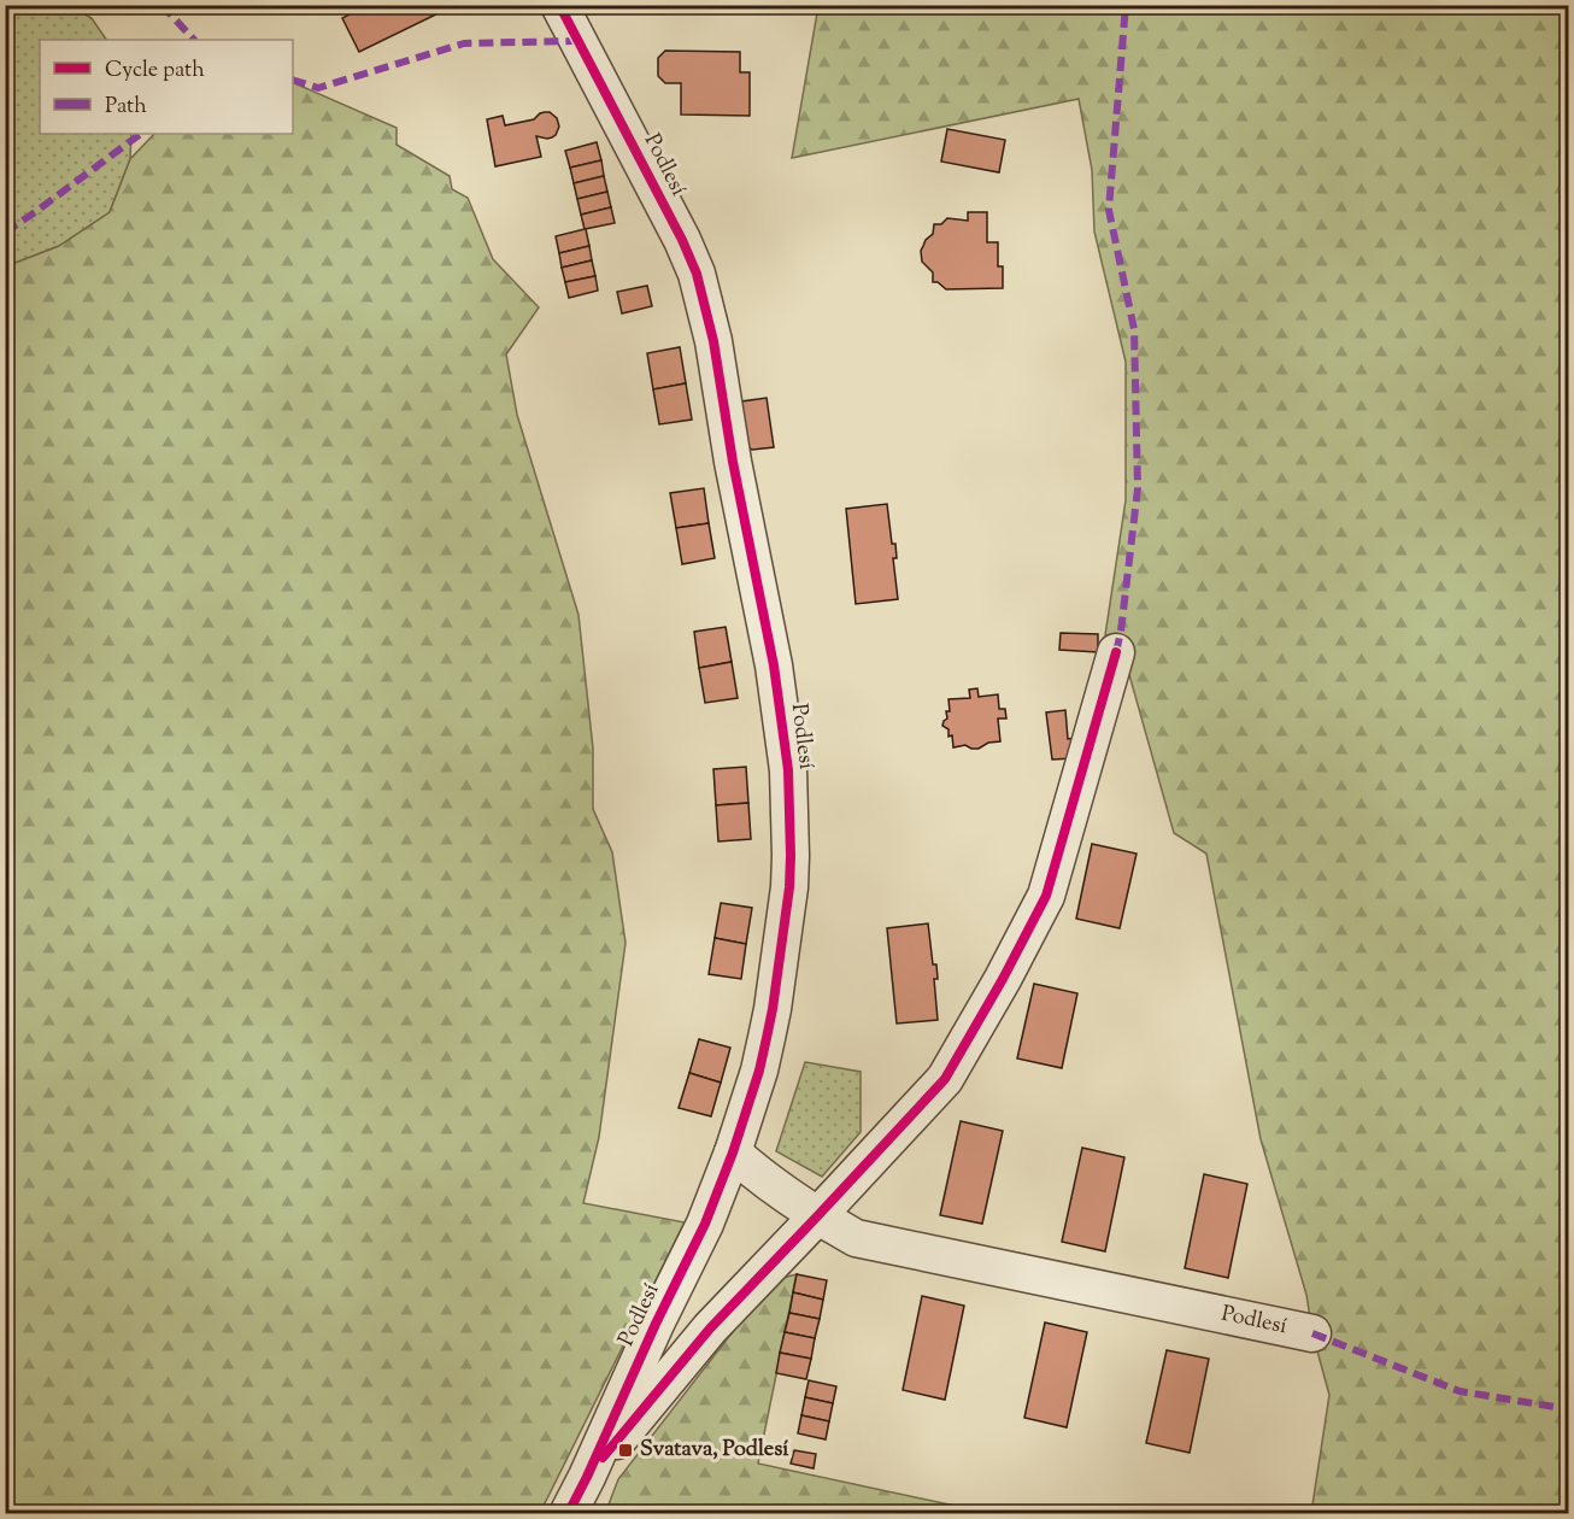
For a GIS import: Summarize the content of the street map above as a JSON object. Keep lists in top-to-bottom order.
{
  "streets": {
    "street": ["Podlesí"]
  },
  "places": {
    "transit": ["Svatava, Podlesí"]
  },
  "legend": ["Cycle path", "Path"]
}
